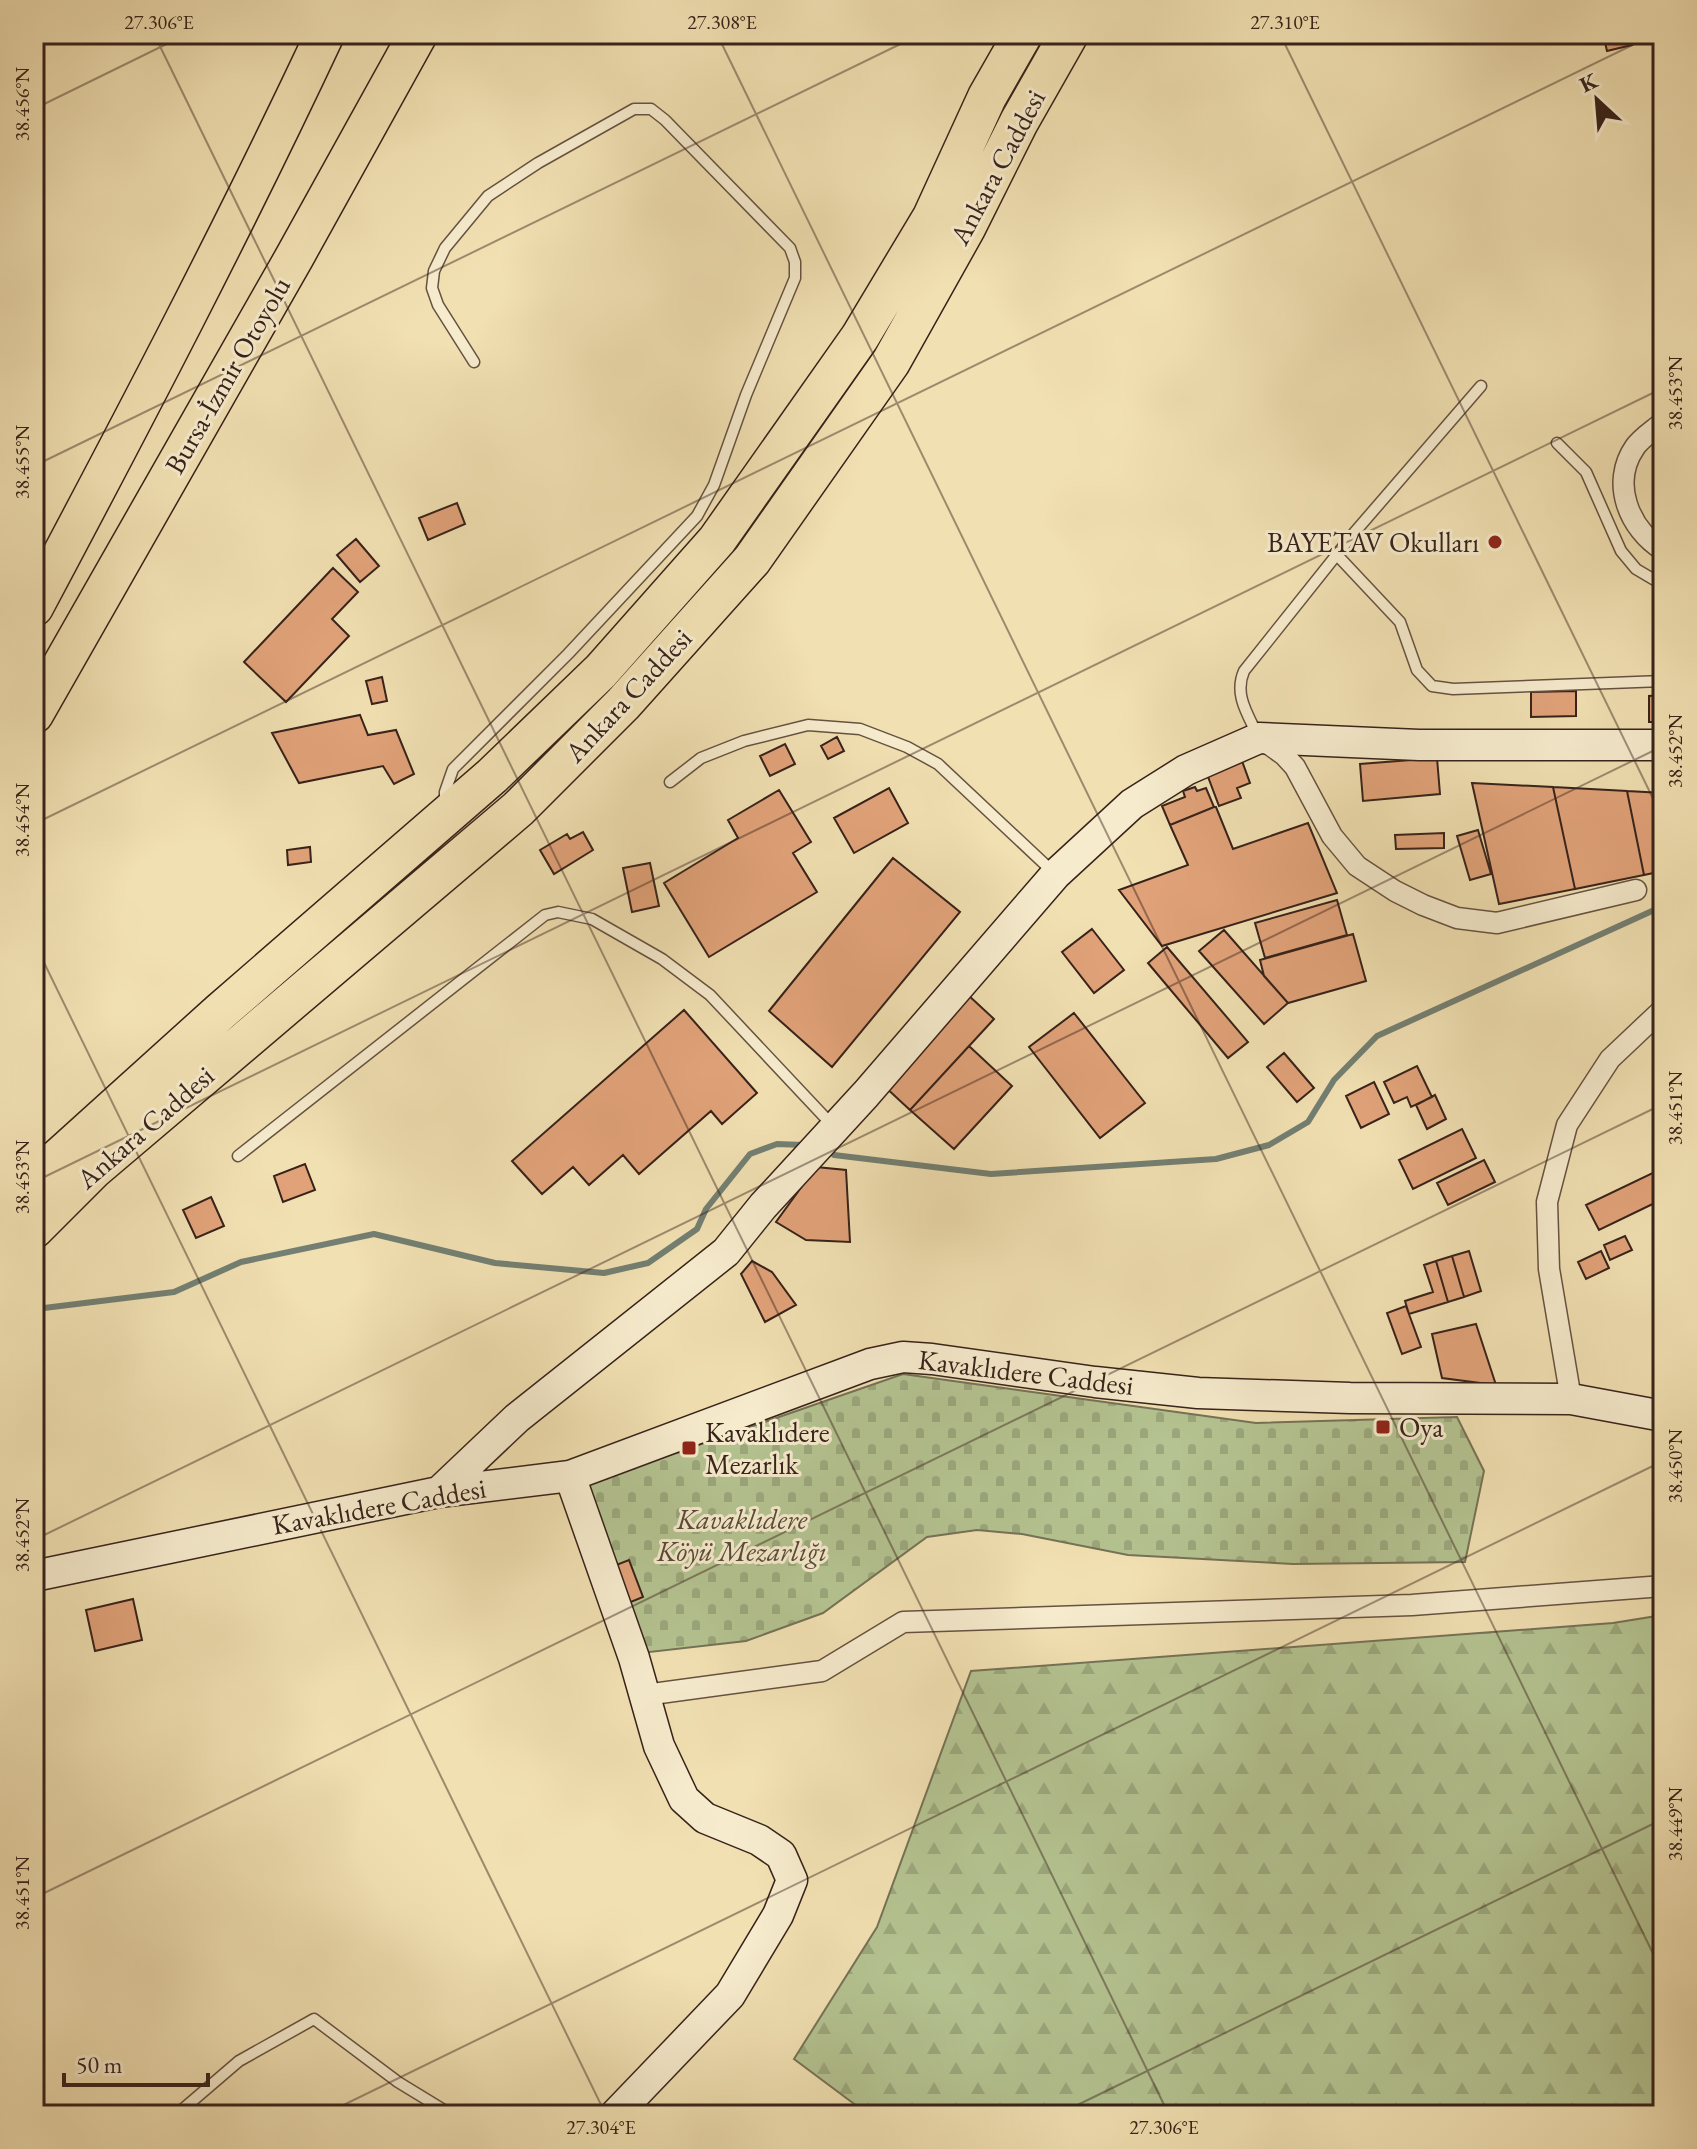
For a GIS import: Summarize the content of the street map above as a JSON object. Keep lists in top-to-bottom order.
{
  "streets": {
    "highway": ["Ankara Caddesi", "Bursa-İzmir Otoyolu"],
    "street": ["Kavaklıdere Caddesi"]
  },
  "parks": ["Kavaklıdere Köyü Mezarlığı"],
  "places": {
    "other": ["BAYETAV Okulları"],
    "transit": ["Oya", "Kavaklıdere Mezarlık"]
  },
  "scale_bar": "50 m",
  "north": "top left",
  "coordinates": [
    "27.306°E",
    "27.308°E",
    "27.310°E",
    "38.456°N",
    "38.453°N",
    "38.455°N",
    "38.452°N",
    "38.454°N",
    "38.451°N",
    "38.450°N",
    "38.449°N",
    "27.304°E"
  ]
}
